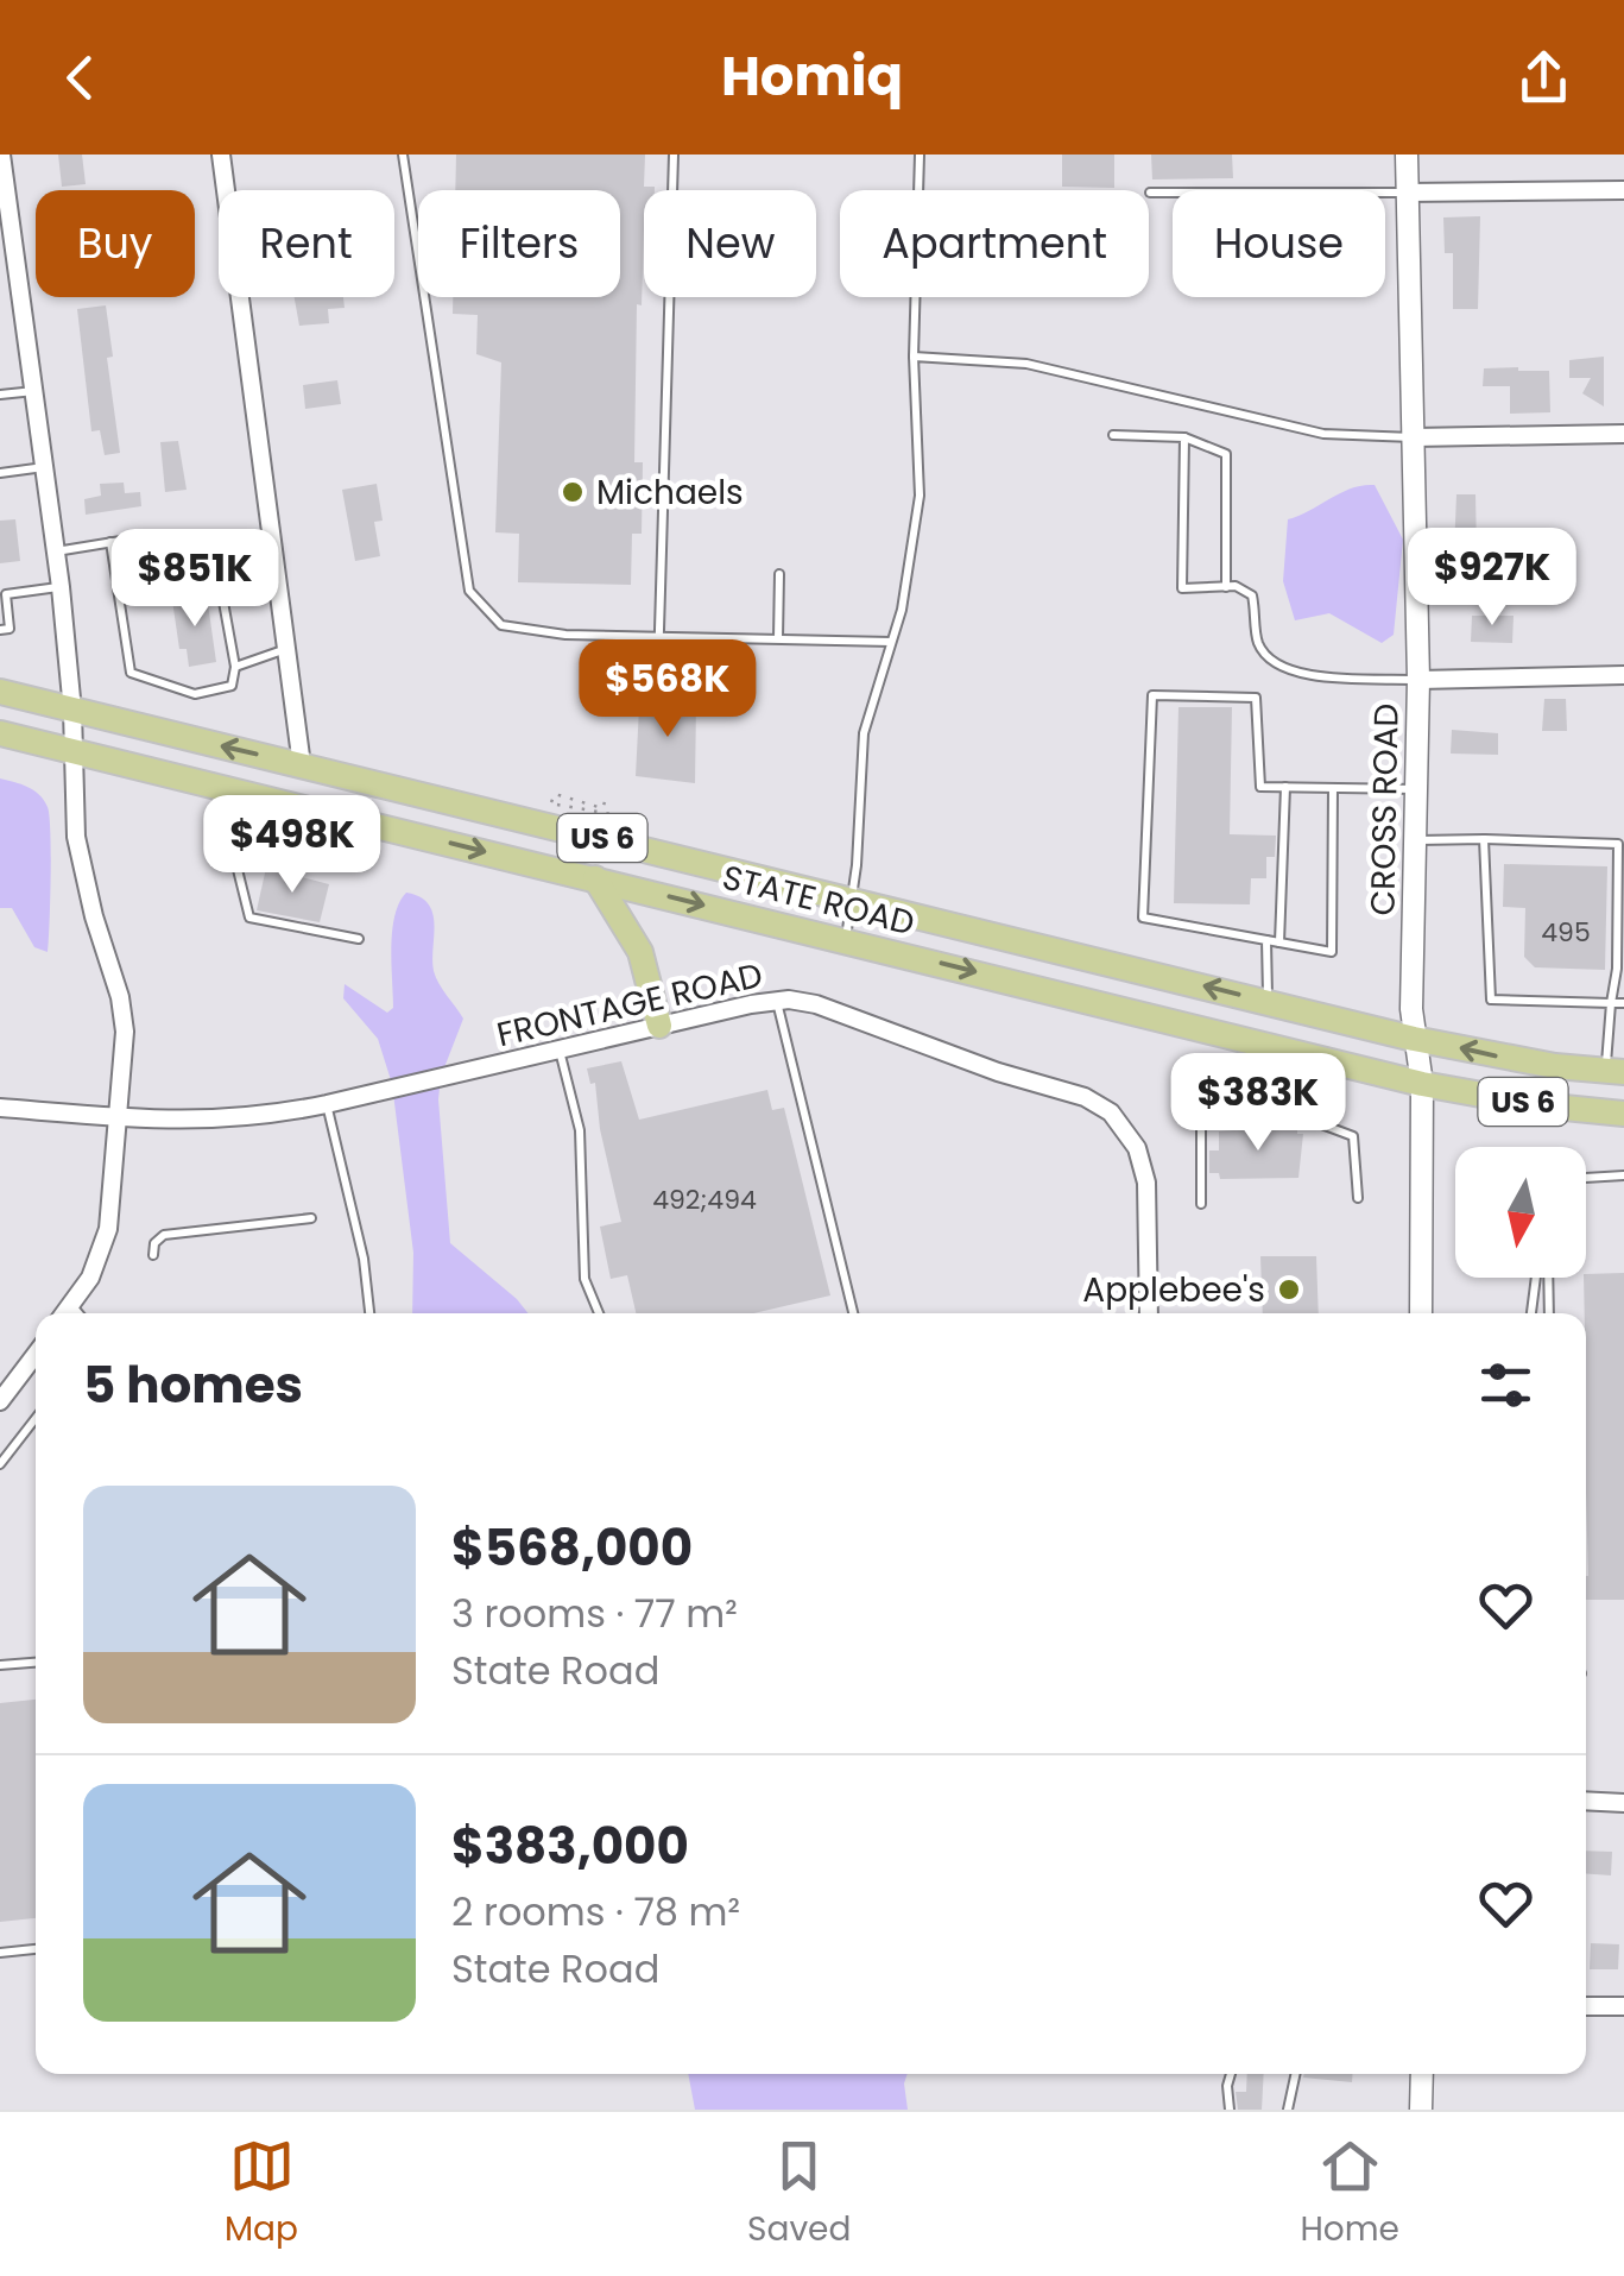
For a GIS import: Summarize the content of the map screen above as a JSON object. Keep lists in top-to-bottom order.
{
  "streets": {
    "main road": ["US 6", "STATE ROAD"],
    "street": ["CROSS ROAD", "FRONTAGE ROAD"]
  },
  "crossings": [
    ["CROSS ROAD", "STATE ROAD"]
  ],
  "places": ["Michaels", "Applebee's"],
  "house_numbers": ["495", "492;494"],
  "north": "bottom",
  "page": {
    "header": "Homiq",
    "chip": [
      "Buy",
      "Rent",
      "Filters",
      "New",
      "Apartment",
      "House"
    ],
    "price": [
      "$927K",
      "$851K",
      "$568K",
      "$498K",
      "$383K"
    ],
    "heading": "5 homes",
    "list": [
      {
        "name": "$568,000",
        "note": "3 rooms · 77 m² · State Road"
      },
      {
        "name": "$383,000",
        "note": "2 rooms · 78 m² · State Road"
      }
    ],
    "tabs": ["Map", "Saved", "Home"]
  }
}
